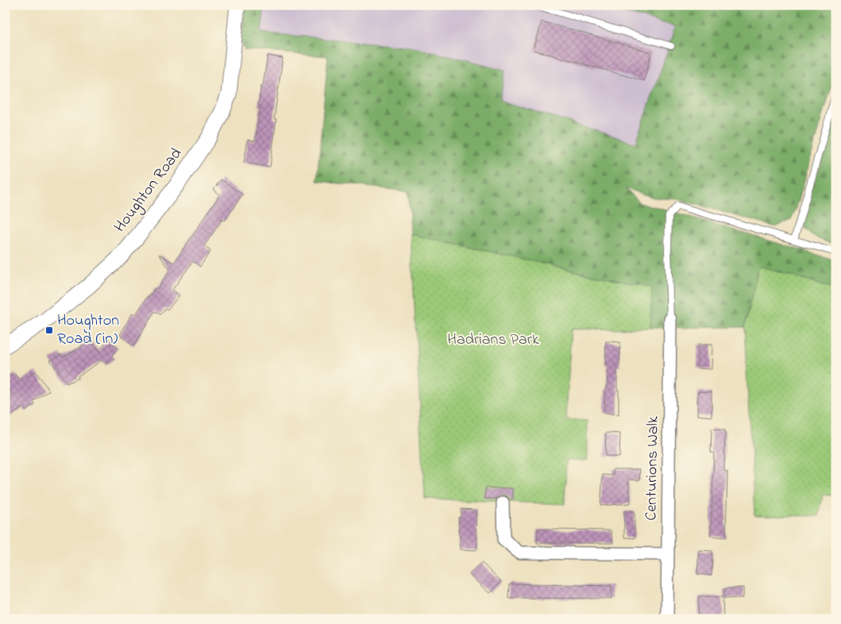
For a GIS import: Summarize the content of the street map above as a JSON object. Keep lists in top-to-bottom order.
{
  "streets": {
    "street": ["Houghton Road", "Centurions Walk"]
  },
  "parks": ["Hadrians Park"],
  "places": {
    "transit": ["Houghton Road (in)"]
  }
}
